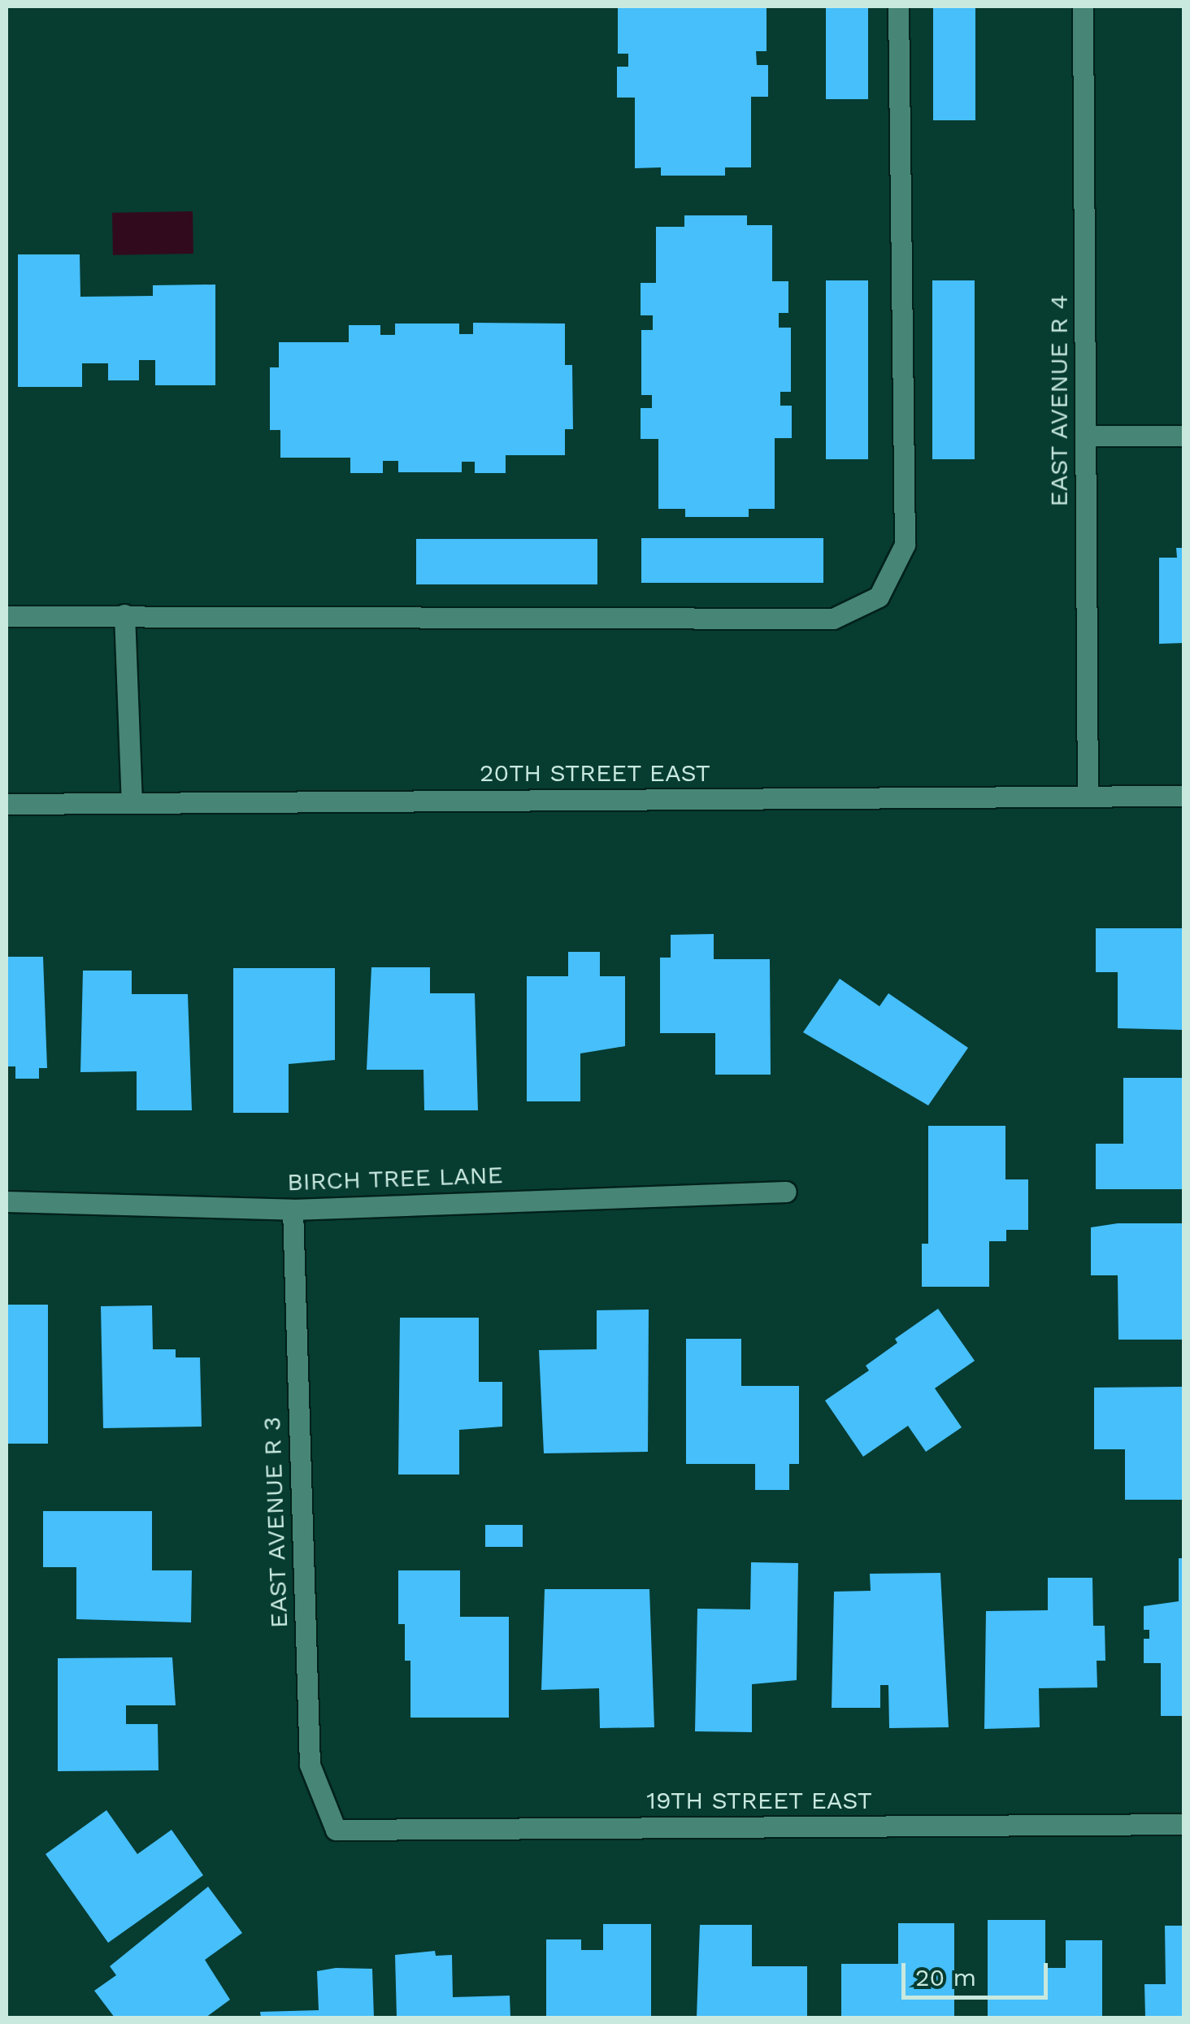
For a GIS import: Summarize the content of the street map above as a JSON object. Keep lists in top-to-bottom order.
{
  "streets": {
    "street": [
      "EAST AVENUE R 4",
      "20TH STREET EAST",
      "BIRCH TREE LANE",
      "EAST AVENUE R 3",
      "19TH STREET EAST"
    ]
  },
  "crossings": [
    ["EAST AVENUE R 4", "20TH STREET EAST"],
    ["BIRCH TREE LANE", "EAST AVENUE R 3"],
    ["EAST AVENUE R 3", "19TH STREET EAST"]
  ],
  "scale_bar": "20 m"
}
